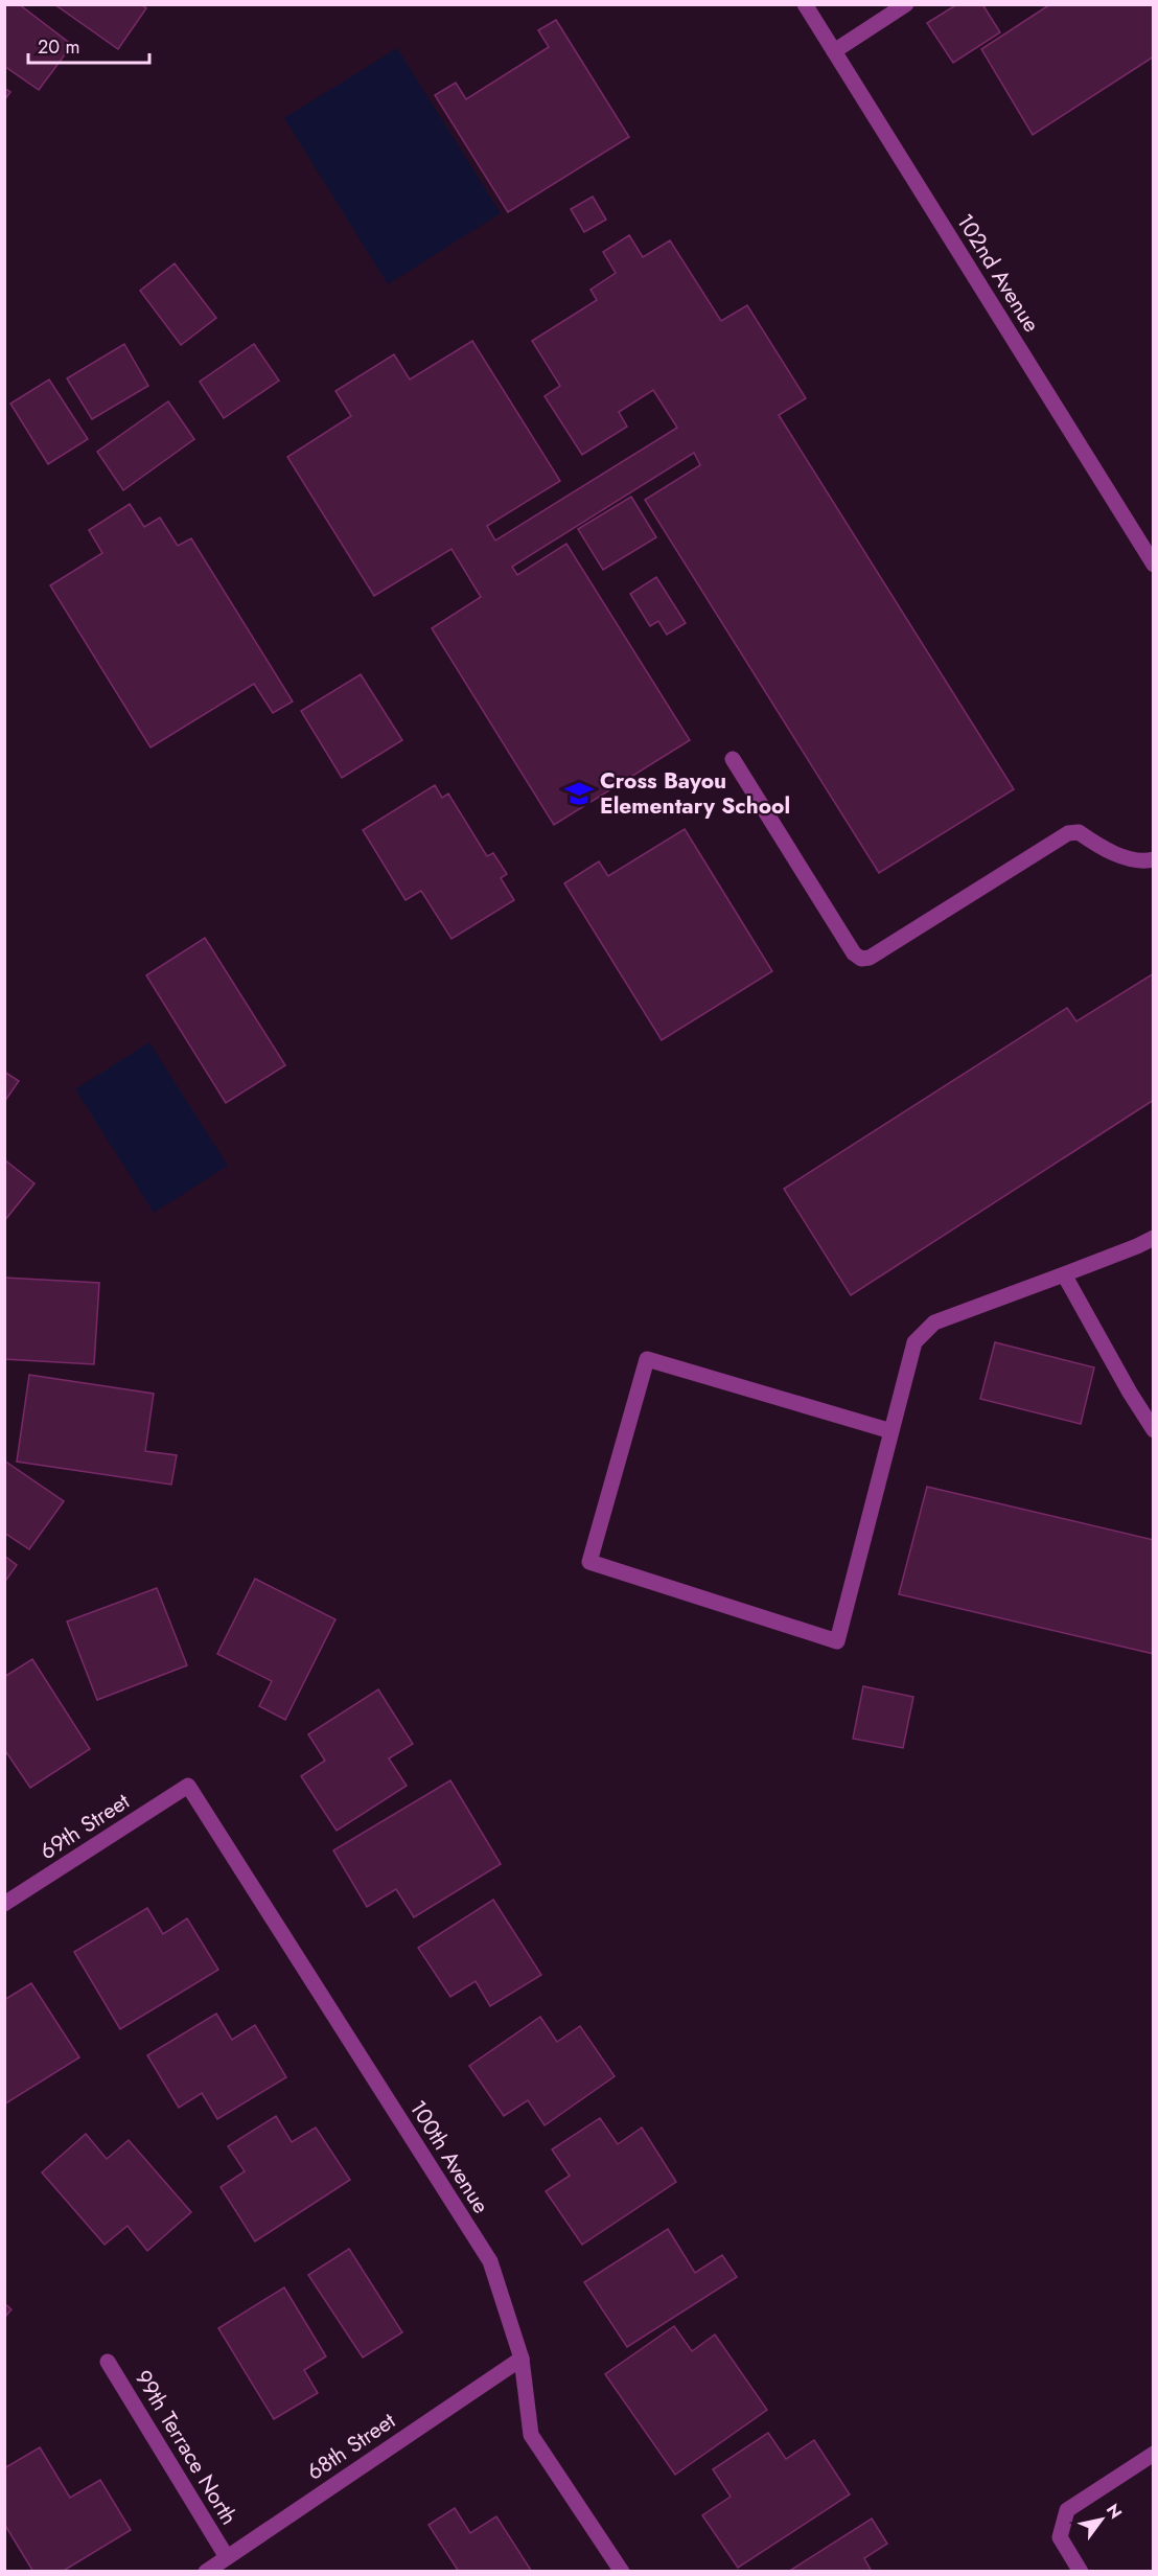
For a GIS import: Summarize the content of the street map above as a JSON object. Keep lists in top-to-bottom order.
{
  "streets": {
    "street": [
      "102nd Avenue",
      "69th Street",
      "100th Avenue",
      "68th Street",
      "99th Terrace North"
    ]
  },
  "crossings": [
    ["69th Street", "100th Avenue"],
    ["100th Avenue", "68th Street"],
    ["68th Street", "99th Terrace North"]
  ],
  "places": {
    "school or university": ["Cross Bayou Elementary School"]
  },
  "scale_bar": "20 m",
  "north": "top right"
}
